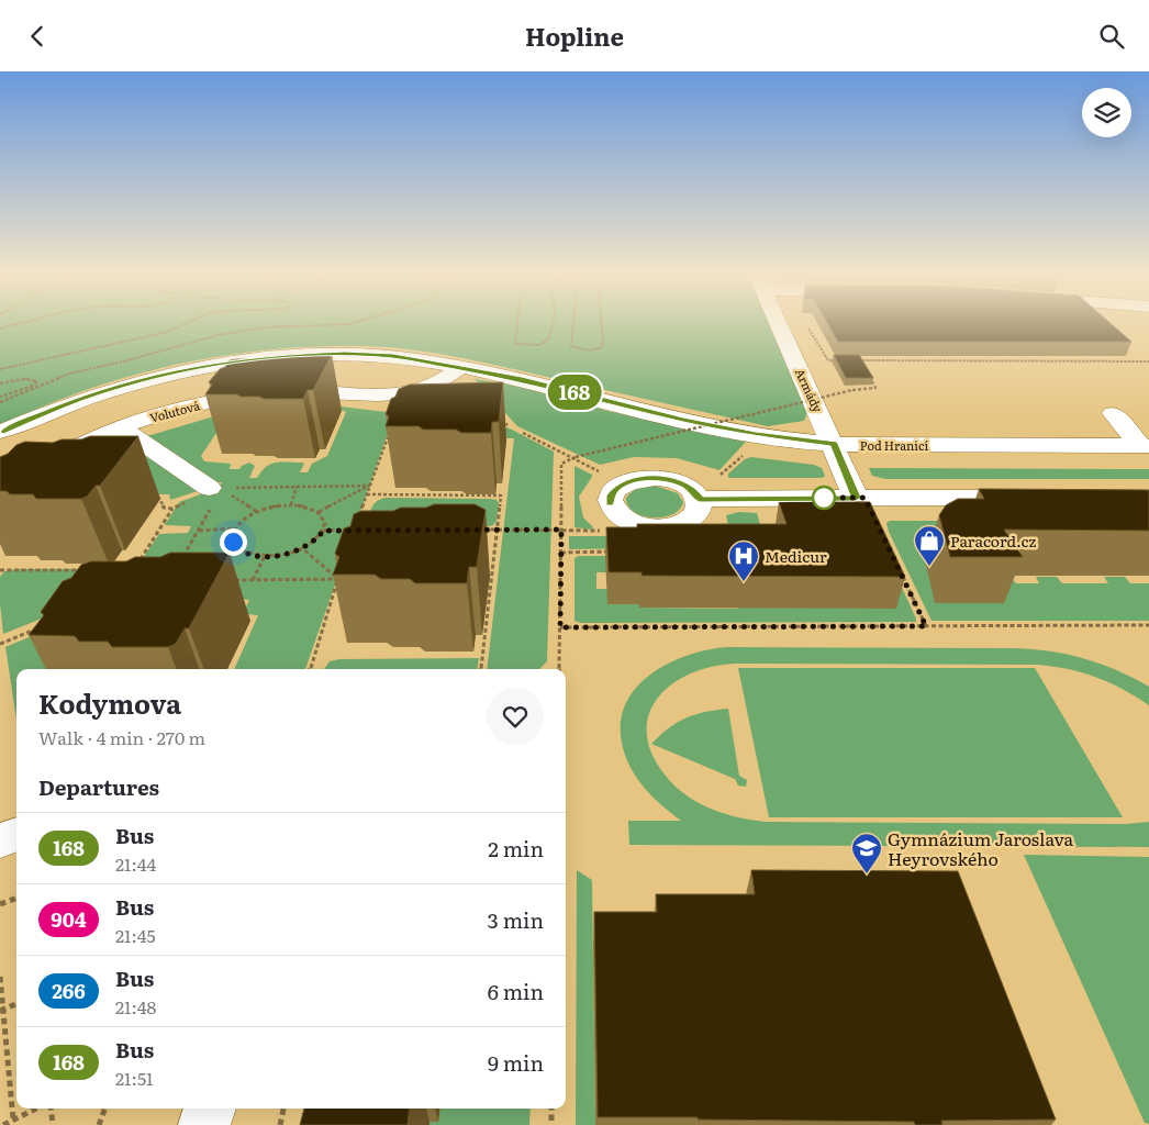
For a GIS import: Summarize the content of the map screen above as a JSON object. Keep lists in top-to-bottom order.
{
  "streets": {
    "street": ["Armády", "Volutová", "Pod Hranicí"]
  },
  "crossings": [
    ["Armády", "Pod Hranicí"],
    ["Volutová", "Pod Hranicí"]
  ],
  "places": {
    "shop": ["Paracord.cz"],
    "hospital": ["Medicur"],
    "school or university": ["Gymnázium Jaroslava Heyrovského"]
  },
  "lines": ["bus line 168"],
  "page": {
    "header": "Hopline",
    "on_map": "168",
    "heading": [
      ["Kodymova", "Walk · 4 min · 270 m"],
      "Departures"
    ],
    "list": [
      {
        "mark": "168",
        "name": "Bus",
        "note": "21:44",
        "value": "2 min"
      },
      {
        "mark": "904",
        "name": "Bus",
        "note": "21:45",
        "value": "3 min"
      },
      {
        "mark": "266",
        "name": "Bus",
        "note": "21:48",
        "value": "6 min"
      },
      {
        "mark": "168",
        "name": "Bus",
        "note": "21:51",
        "value": "9 min"
      }
    ]
  }
}
